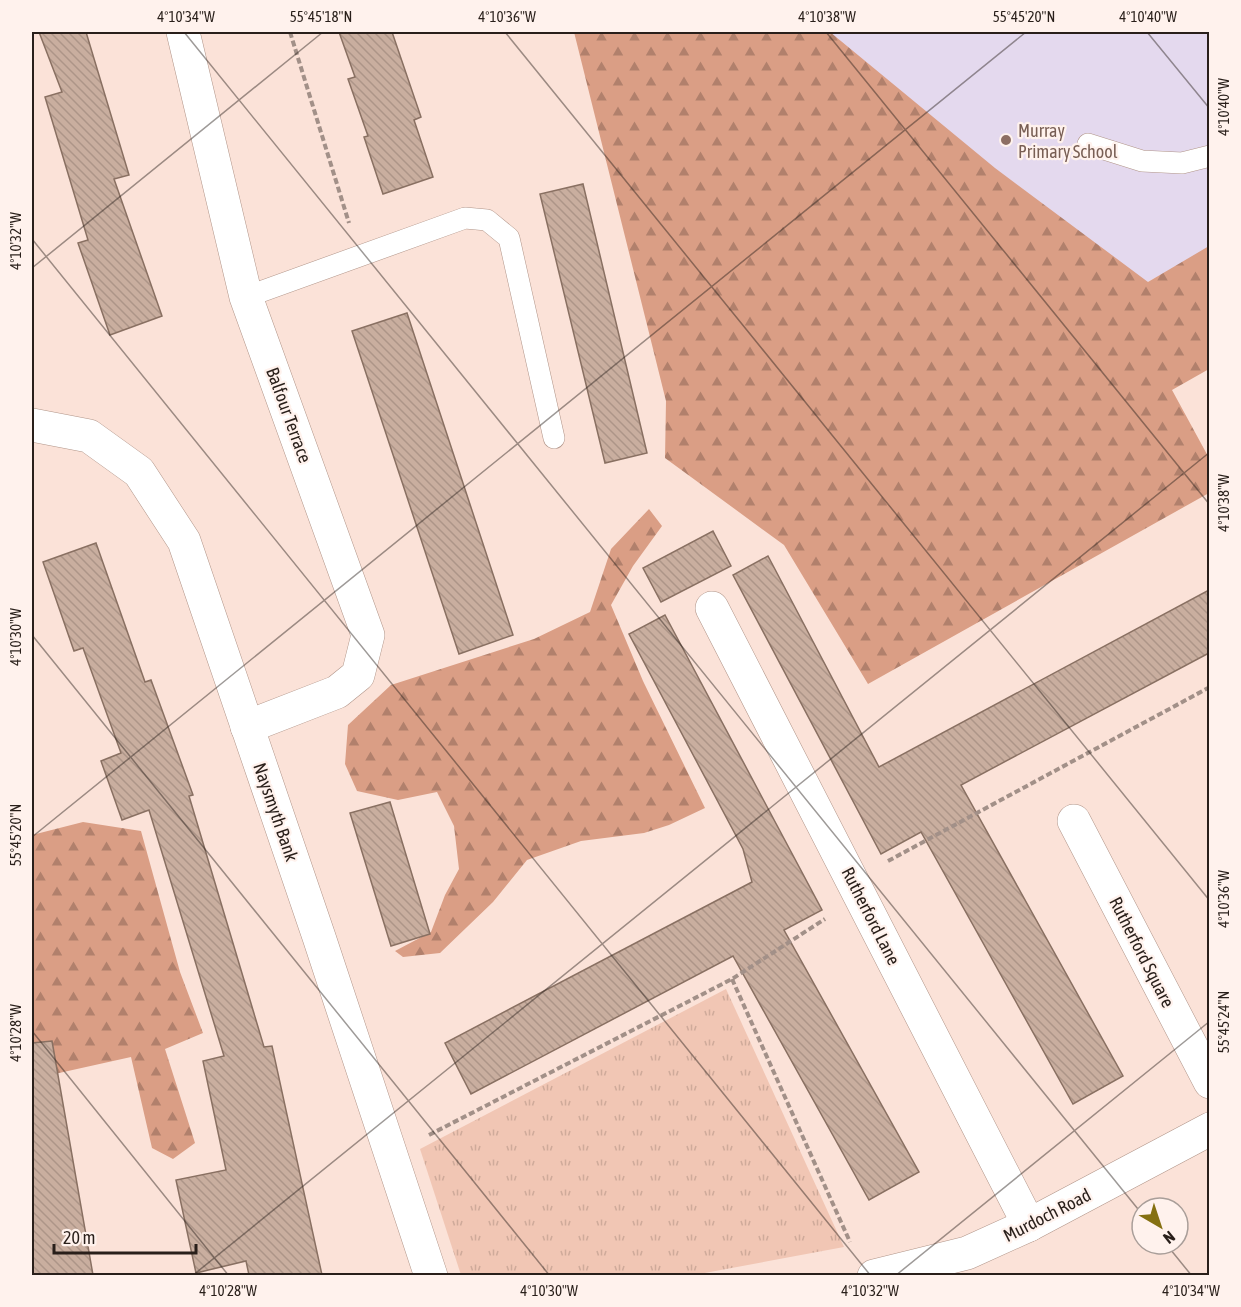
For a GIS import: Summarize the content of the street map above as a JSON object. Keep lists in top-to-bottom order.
{
  "streets": {
    "street": [
      "Balfour Terrace",
      "Naysmyth Bank",
      "Rutherford Lane",
      "Rutherford Square",
      "Murdoch Road"
    ]
  },
  "crossings": [
    ["Balfour Terrace", "Naysmyth Bank"],
    ["Rutherford Lane", "Murdoch Road"]
  ],
  "places": ["Murray Primary School"],
  "scale_bar": "20 m",
  "north": "bottom right",
  "coordinates": [
    "4°10'34\"W",
    "55°45'18\"N",
    "4°10'36\"W",
    "4°10'38\"W",
    "55°45'20\"N",
    "4°10'40\"W",
    "4°10'32\"W",
    "4°10'30\"W",
    "55°45'24\"N",
    "4°10'28\"W"
  ]
}
